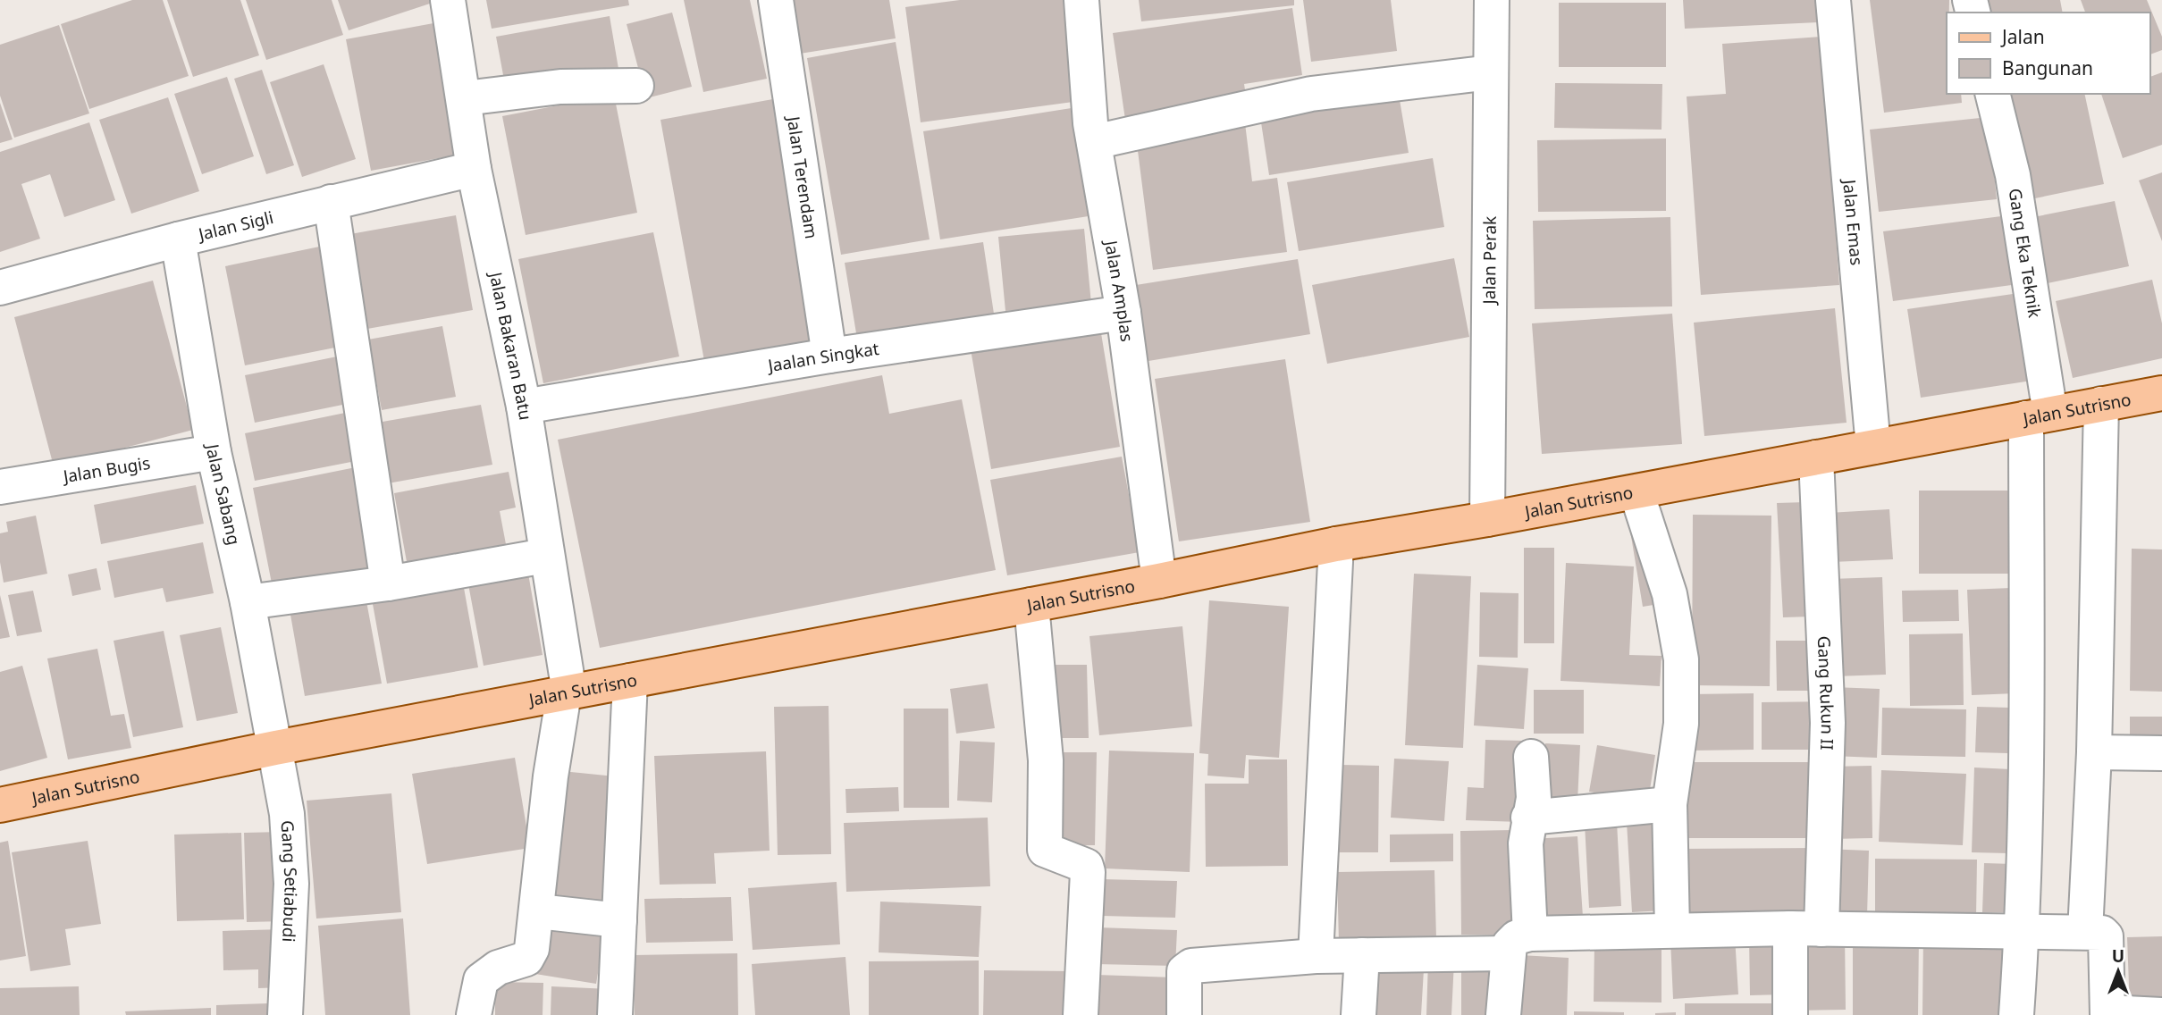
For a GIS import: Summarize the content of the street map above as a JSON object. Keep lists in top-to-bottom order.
{
  "streets": {
    "main road": ["Jalan Sutrisno"],
    "street": [
      "Jalan Terendam",
      "Jalan Emas",
      "Jalan Sigli",
      "Gang Eka Teknik",
      "Jalan Perak",
      "Jalan Amplas",
      "Jalan Bakaran Batu",
      "Jaalan Singkat",
      "Jalan Bugis",
      "Jalan Sabang",
      "Gang Rukun II",
      "Gang Setiabudi"
    ]
  },
  "crossings": [
    ["Jalan Terendam", "Jaalan Singkat"],
    ["Jalan Emas", "Jalan Sutrisno"],
    ["Jalan Sigli", "Jalan Bakaran Batu"],
    ["Jalan Sigli", "Jalan Sabang"],
    ["Gang Eka Teknik", "Jalan Sutrisno"],
    ["Jalan Perak", "Jalan Sutrisno"],
    ["Jalan Amplas", "Jaalan Singkat"],
    ["Jalan Amplas", "Jalan Sutrisno"],
    ["Jalan Bakaran Batu", "Jaalan Singkat"],
    ["Jalan Bakaran Batu", "Jalan Sutrisno"],
    ["Jalan Sutrisno", "Jalan Sabang"],
    ["Jalan Sutrisno", "Gang Rukun II"],
    ["Jalan Sutrisno", "Gang Setiabudi"],
    ["Jalan Bugis", "Jalan Sabang"],
    ["Jalan Sabang", "Gang Setiabudi"]
  ],
  "legend": ["Jalan", "Bangunan"],
  "north": "top"
}
